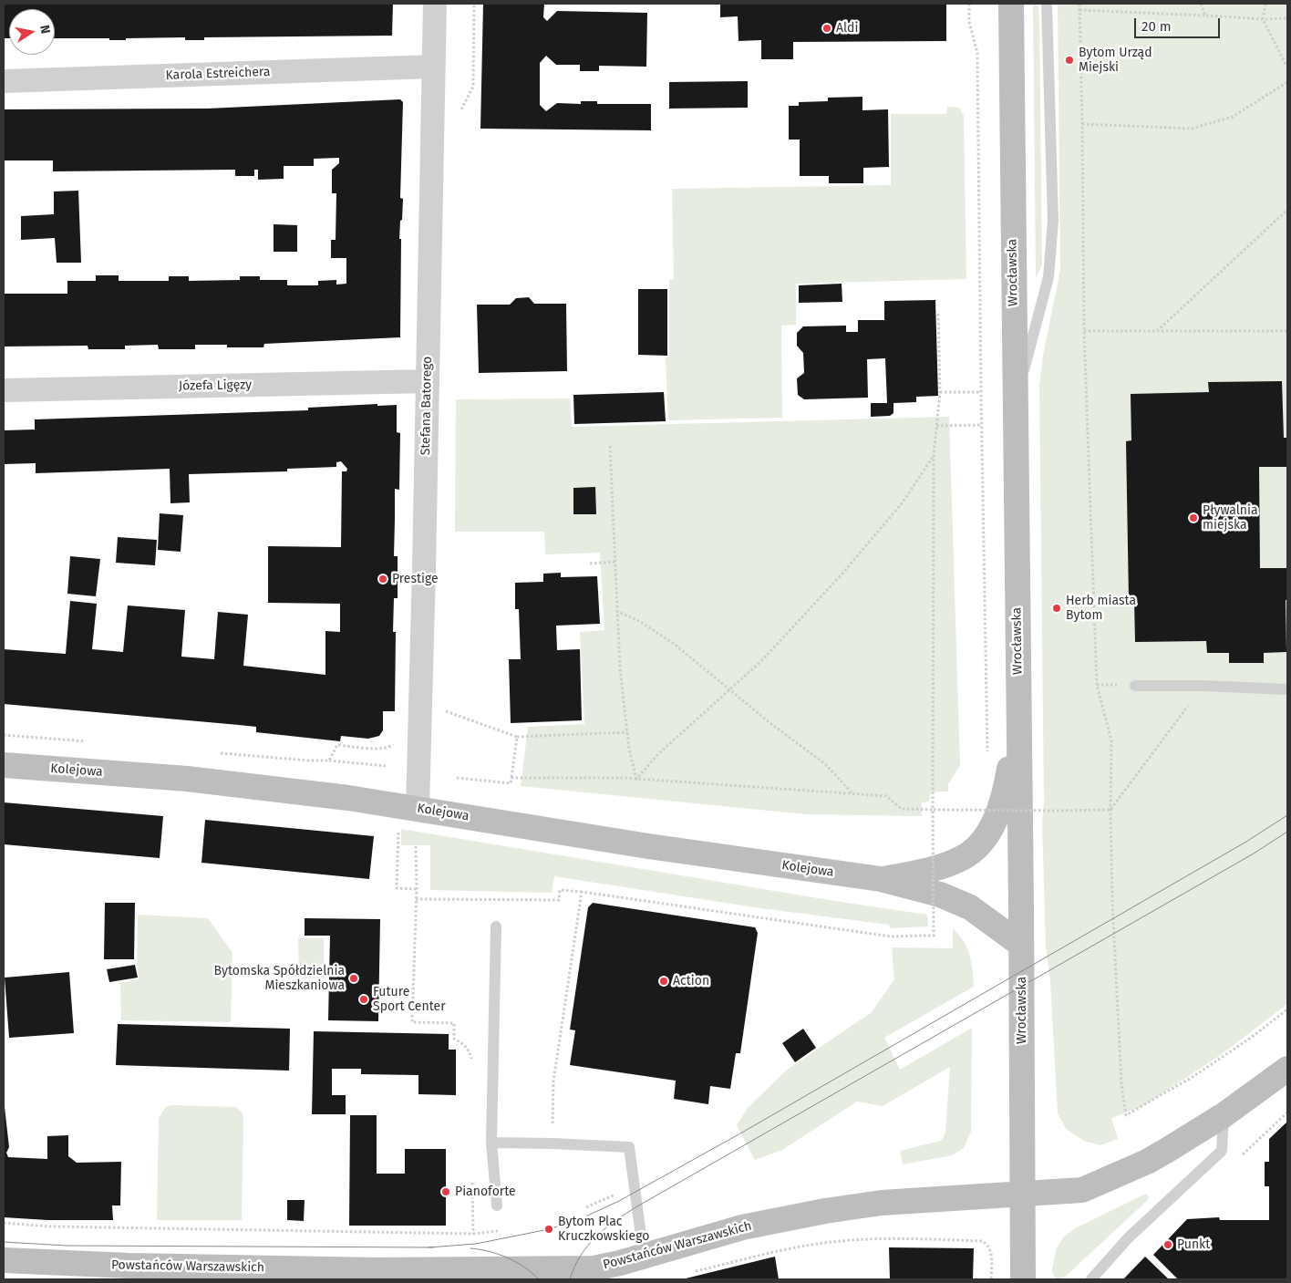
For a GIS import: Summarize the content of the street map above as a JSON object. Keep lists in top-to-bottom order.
{
  "streets": {
    "main road": ["Wrocławska", "Kolejowa", "Powstańców Warszawskich"],
    "street": ["Karola Estreichera", "Józefa Ligęzy", "Stefana Batorego"]
  },
  "crossings": [
    ["Karola Estreichera", "Stefana Batorego"],
    ["Wrocławska", "Kolejowa"],
    ["Wrocławska", "Powstańców Warszawskich"],
    ["Józefa Ligęzy", "Stefana Batorego"],
    ["Stefana Batorego", "Kolejowa"]
  ],
  "places": [
    "Aldi",
    "Bytom Urząd Miejski",
    "Pływalnia miejska",
    "Prestige",
    "Herb miasta Bytom",
    "Bytomska Spółdzielnia Mieszkaniowa",
    "Action",
    "Future Sport Center",
    "Pianoforte",
    "Bytom Plac Kruczkowskiego",
    "Punkt"
  ],
  "scale_bar": "20 m",
  "north": "right"
}
